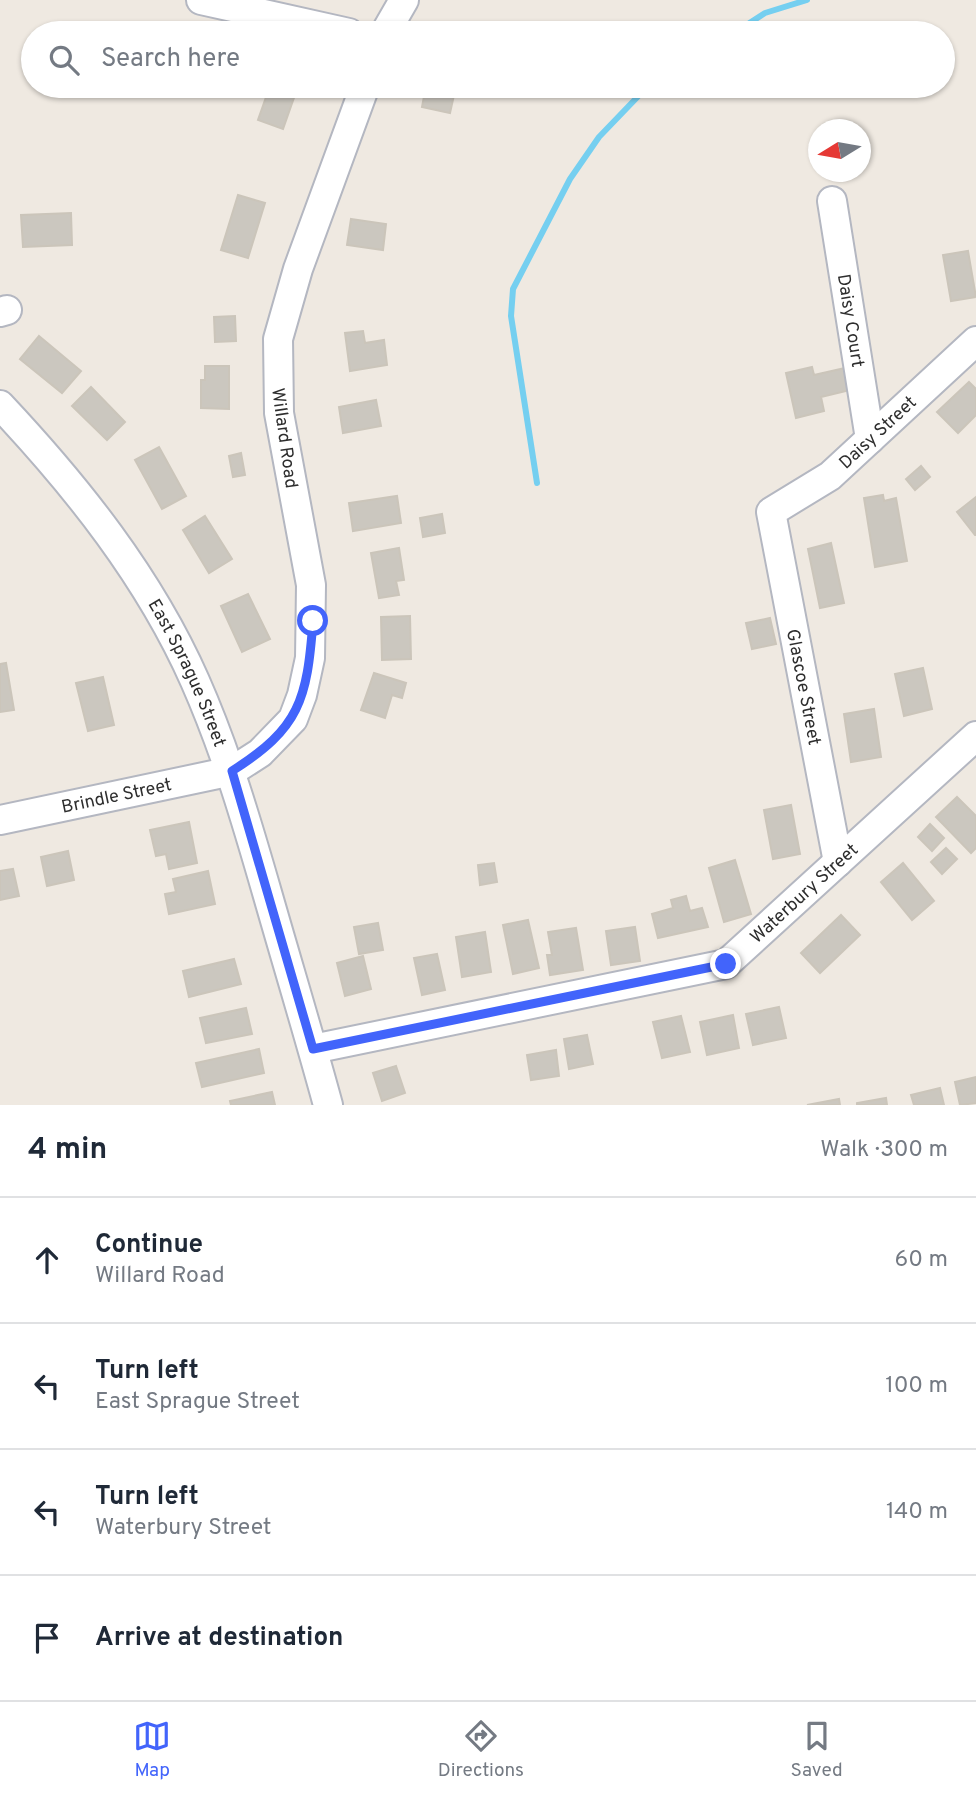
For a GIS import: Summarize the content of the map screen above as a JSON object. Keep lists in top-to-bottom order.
{
  "streets": {
    "street": [
      "Daisy Court",
      "Daisy Street",
      "Willard Road",
      "East Sprague Street",
      "Glascoe Street",
      "Brindle Street",
      "Waterbury Street"
    ]
  },
  "crossings": [
    ["Daisy Court", "Daisy Street"],
    ["Daisy Street", "Glascoe Street"],
    ["Willard Road", "East Sprague Street"],
    ["Willard Road", "Brindle Street"],
    ["East Sprague Street", "Brindle Street"],
    ["East Sprague Street", "Waterbury Street"],
    ["Glascoe Street", "Waterbury Street"]
  ],
  "north": "left",
  "page": {
    "search": "Search here",
    "heading": ["4 min", "Walk · 300 m"],
    "list": [
      ["Continue", "Willard Road", "60 m"],
      ["Turn left", "East Sprague Street", "100 m"],
      ["Turn left", "Waterbury Street", "140 m"],
      "Arrive at destination"
    ],
    "nav": ["Map", "Directions", "Saved"]
  }
}
